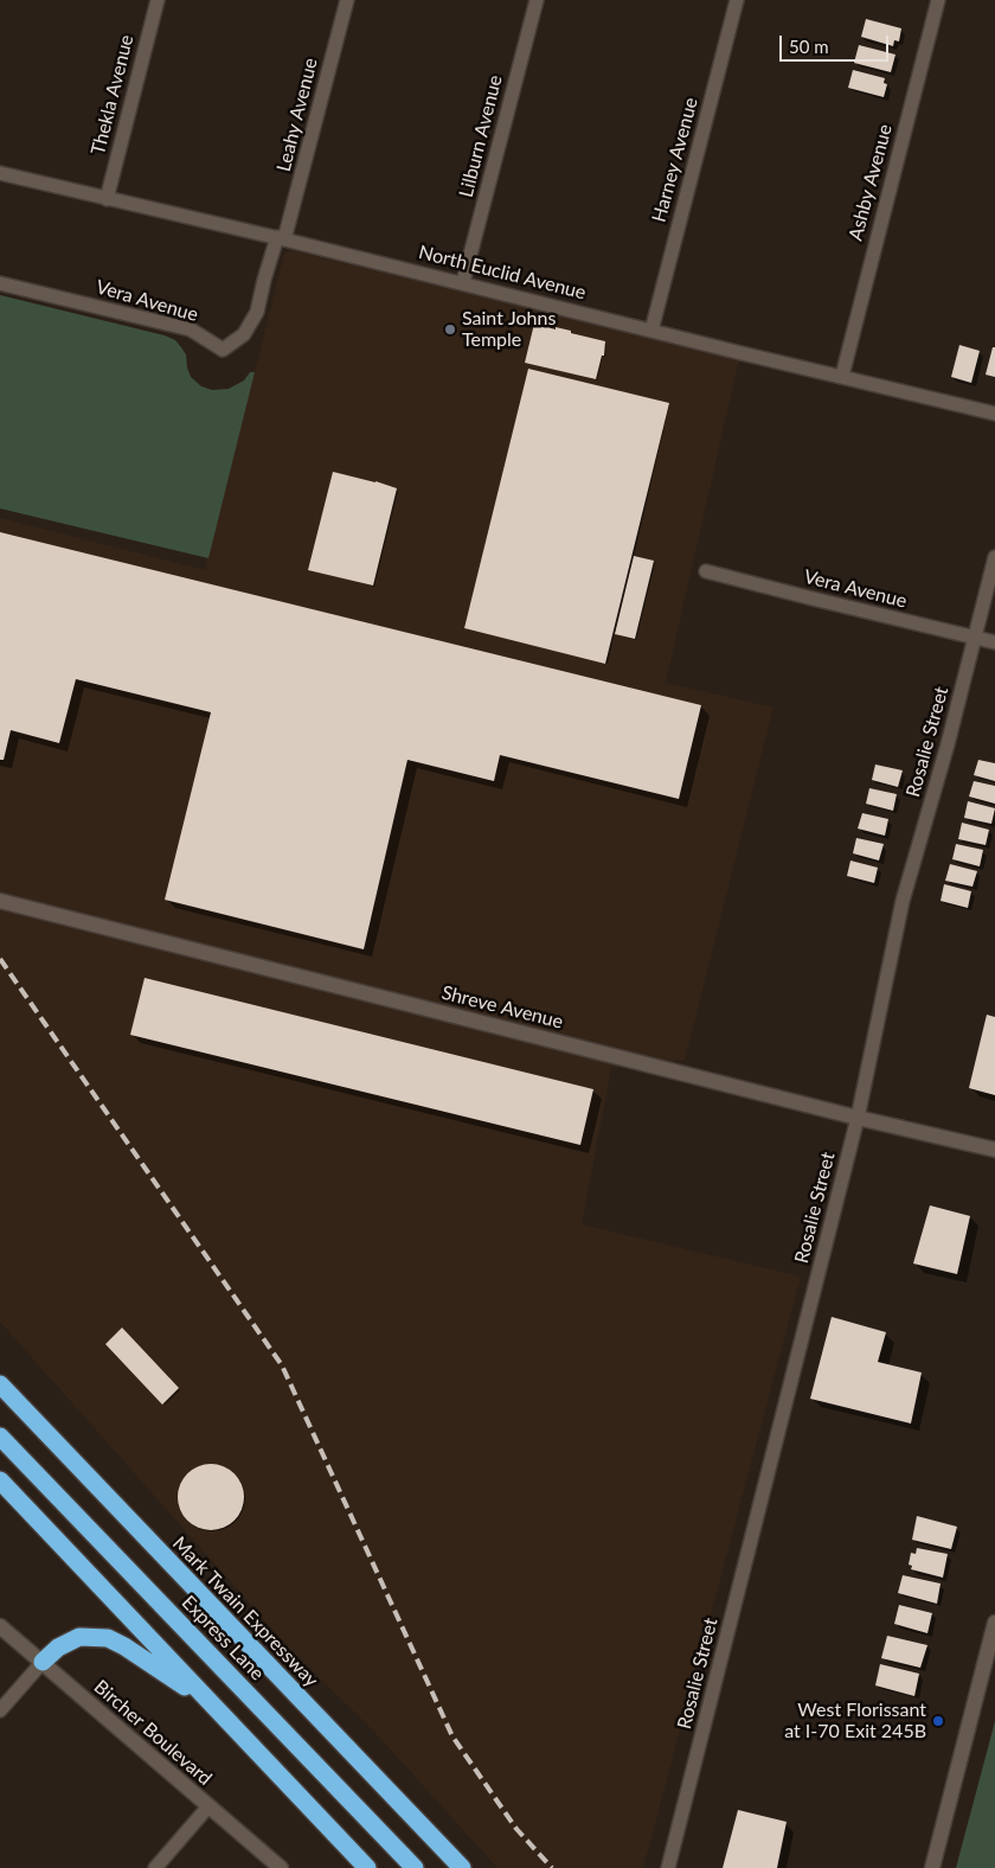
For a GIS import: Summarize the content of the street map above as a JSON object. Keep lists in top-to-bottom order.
{
  "streets": {
    "highway": ["Mark Twain Expressway", "Express Lane"],
    "street": [
      "Thekla Avenue",
      "Leahy Avenue",
      "Lilburn Avenue",
      "Harney Avenue",
      "Ashby Avenue",
      "North Euclid Avenue",
      "Vera Avenue",
      "Rosalie Street",
      "Shreve Avenue",
      "Bircher Boulevard"
    ]
  },
  "crossings": [
    ["Thekla Avenue", "North Euclid Avenue"],
    ["Leahy Avenue", "North Euclid Avenue"],
    ["Leahy Avenue", "Vera Avenue"],
    ["Lilburn Avenue", "North Euclid Avenue"],
    ["Harney Avenue", "North Euclid Avenue"],
    ["Ashby Avenue", "North Euclid Avenue"],
    ["North Euclid Avenue", "Vera Avenue"],
    ["Vera Avenue", "Rosalie Street"],
    ["Rosalie Street", "Shreve Avenue"]
  ],
  "places": ["Saint Johns Temple", "West Florissant at I-70 Exit 245B"],
  "scale_bar": "50 m"
}
